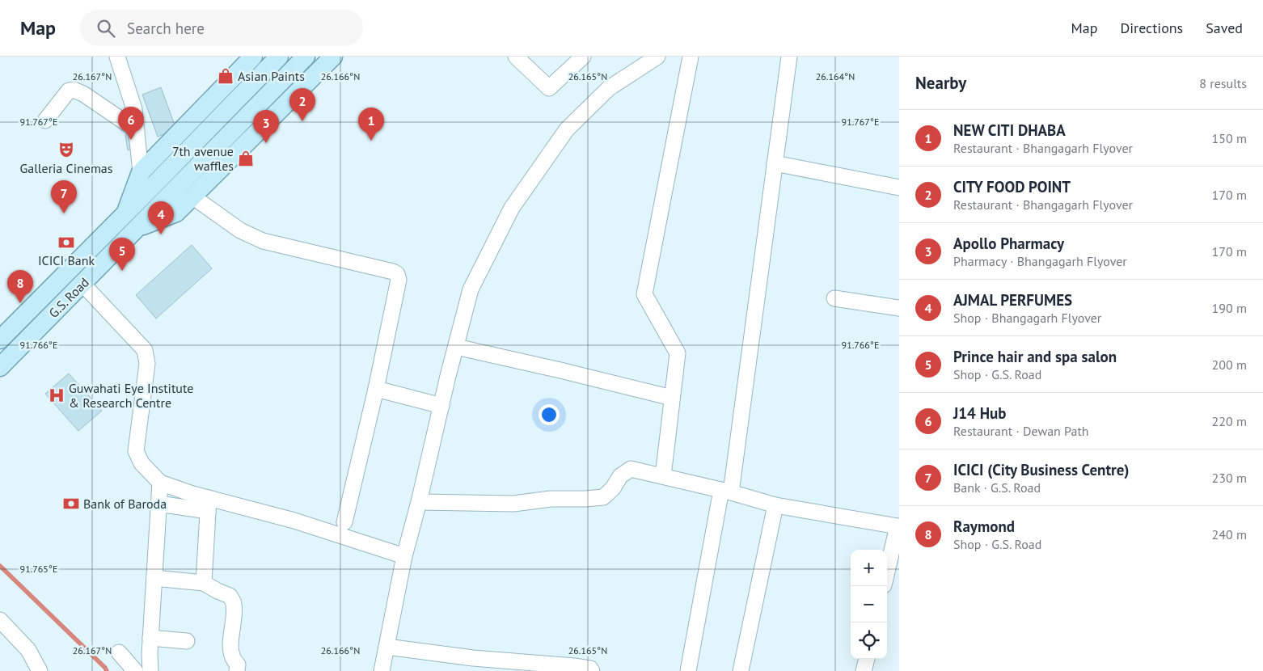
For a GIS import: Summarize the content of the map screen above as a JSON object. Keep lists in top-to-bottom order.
{
  "streets": {
    "main road": ["G.S. Road"]
  },
  "places": {
    "shop": ["Asian Paints", "7th avenue waffles"],
    "theatre": ["Galleria Cinemas"],
    "bank": ["ICICI Bank", "Bank of Baroda"],
    "hospital": ["Guwahati Eye Institute & Research Centre"]
  },
  "page": {
    "header": "Map",
    "search": "Search here",
    "nav": ["Map", "Directions", "Saved"],
    "heading": ["Nearby", "8 results"],
    "pins": [
      "2",
      "6",
      "1",
      "3",
      "7",
      "4",
      "5",
      "8"
    ],
    "list": [
      {
        "mark": "1",
        "name": "NEW CITI DHABA",
        "note": "Restaurant · Bhangagarh Flyover",
        "value": "150 m"
      },
      {
        "mark": "2",
        "name": "CITY FOOD POINT",
        "note": "Restaurant · Bhangagarh Flyover",
        "value": "170 m"
      },
      {
        "mark": "3",
        "name": "Apollo Pharmacy",
        "note": "Pharmacy · Bhangagarh Flyover",
        "value": "170 m"
      },
      {
        "mark": "4",
        "name": "AJMAL PERFUMES",
        "note": "Shop · Bhangagarh Flyover",
        "value": "190 m"
      },
      {
        "mark": "5",
        "name": "Prince hair and spa salon",
        "note": "Shop · G.S. Road",
        "value": "200 m"
      },
      {
        "mark": "6",
        "name": "J14 Hub",
        "note": "Restaurant · Dewan Path",
        "value": "220 m"
      },
      {
        "mark": "7",
        "name": "ICICI (City Business Centre)",
        "note": "Bank · G.S. Road",
        "value": "230 m"
      },
      {
        "mark": "8",
        "name": "Raymond",
        "note": "Shop · G.S. Road",
        "value": "240 m"
      }
    ],
    "map_buttons": ["+", "−"]
  },
  "coordinates": [
    "26.167°N",
    "26.166°N",
    "26.165°N",
    "26.164°N",
    "91.767°E",
    "91.766°E",
    "91.765°E"
  ]
}
